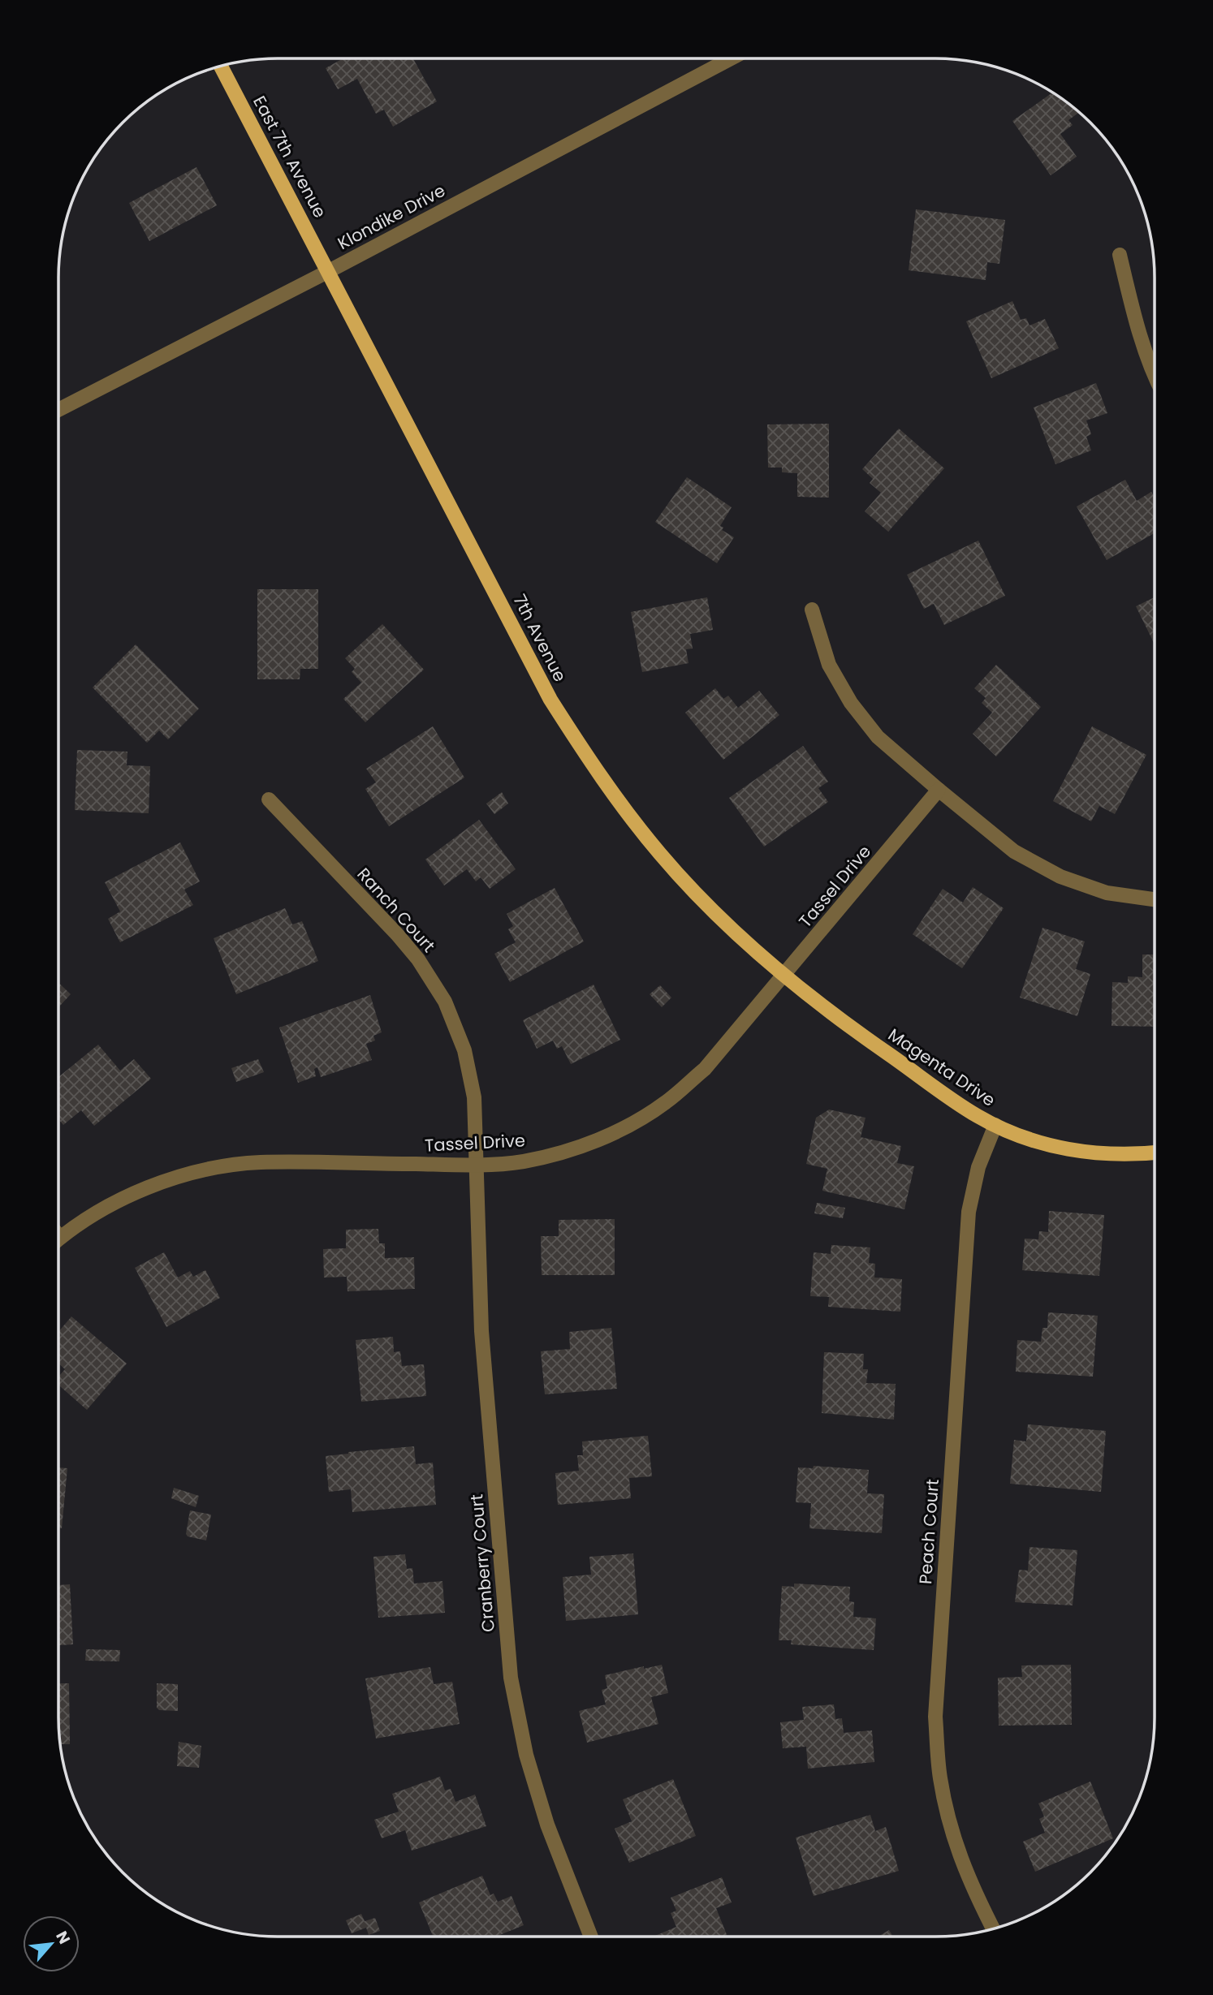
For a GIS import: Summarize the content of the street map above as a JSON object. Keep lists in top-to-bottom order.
{
  "streets": {
    "main road": ["East 7th Avenue", "7th Avenue", "Magenta Drive"],
    "street": [
      "Klondike Drive",
      "Tassel Drive",
      "Ranch Court",
      "Peach Court",
      "Cranberry Court"
    ]
  },
  "crossings": [
    ["East 7th Avenue", "Klondike Drive"],
    ["East 7th Avenue", "7th Avenue"],
    ["Klondike Drive", "7th Avenue"],
    ["7th Avenue", "Tassel Drive"],
    ["7th Avenue", "Magenta Drive"],
    ["Tassel Drive", "Ranch Court"],
    ["Tassel Drive", "Magenta Drive"],
    ["Tassel Drive", "Cranberry Court"],
    ["Ranch Court", "Cranberry Court"],
    ["Magenta Drive", "Peach Court"]
  ],
  "north": "top right"
}
